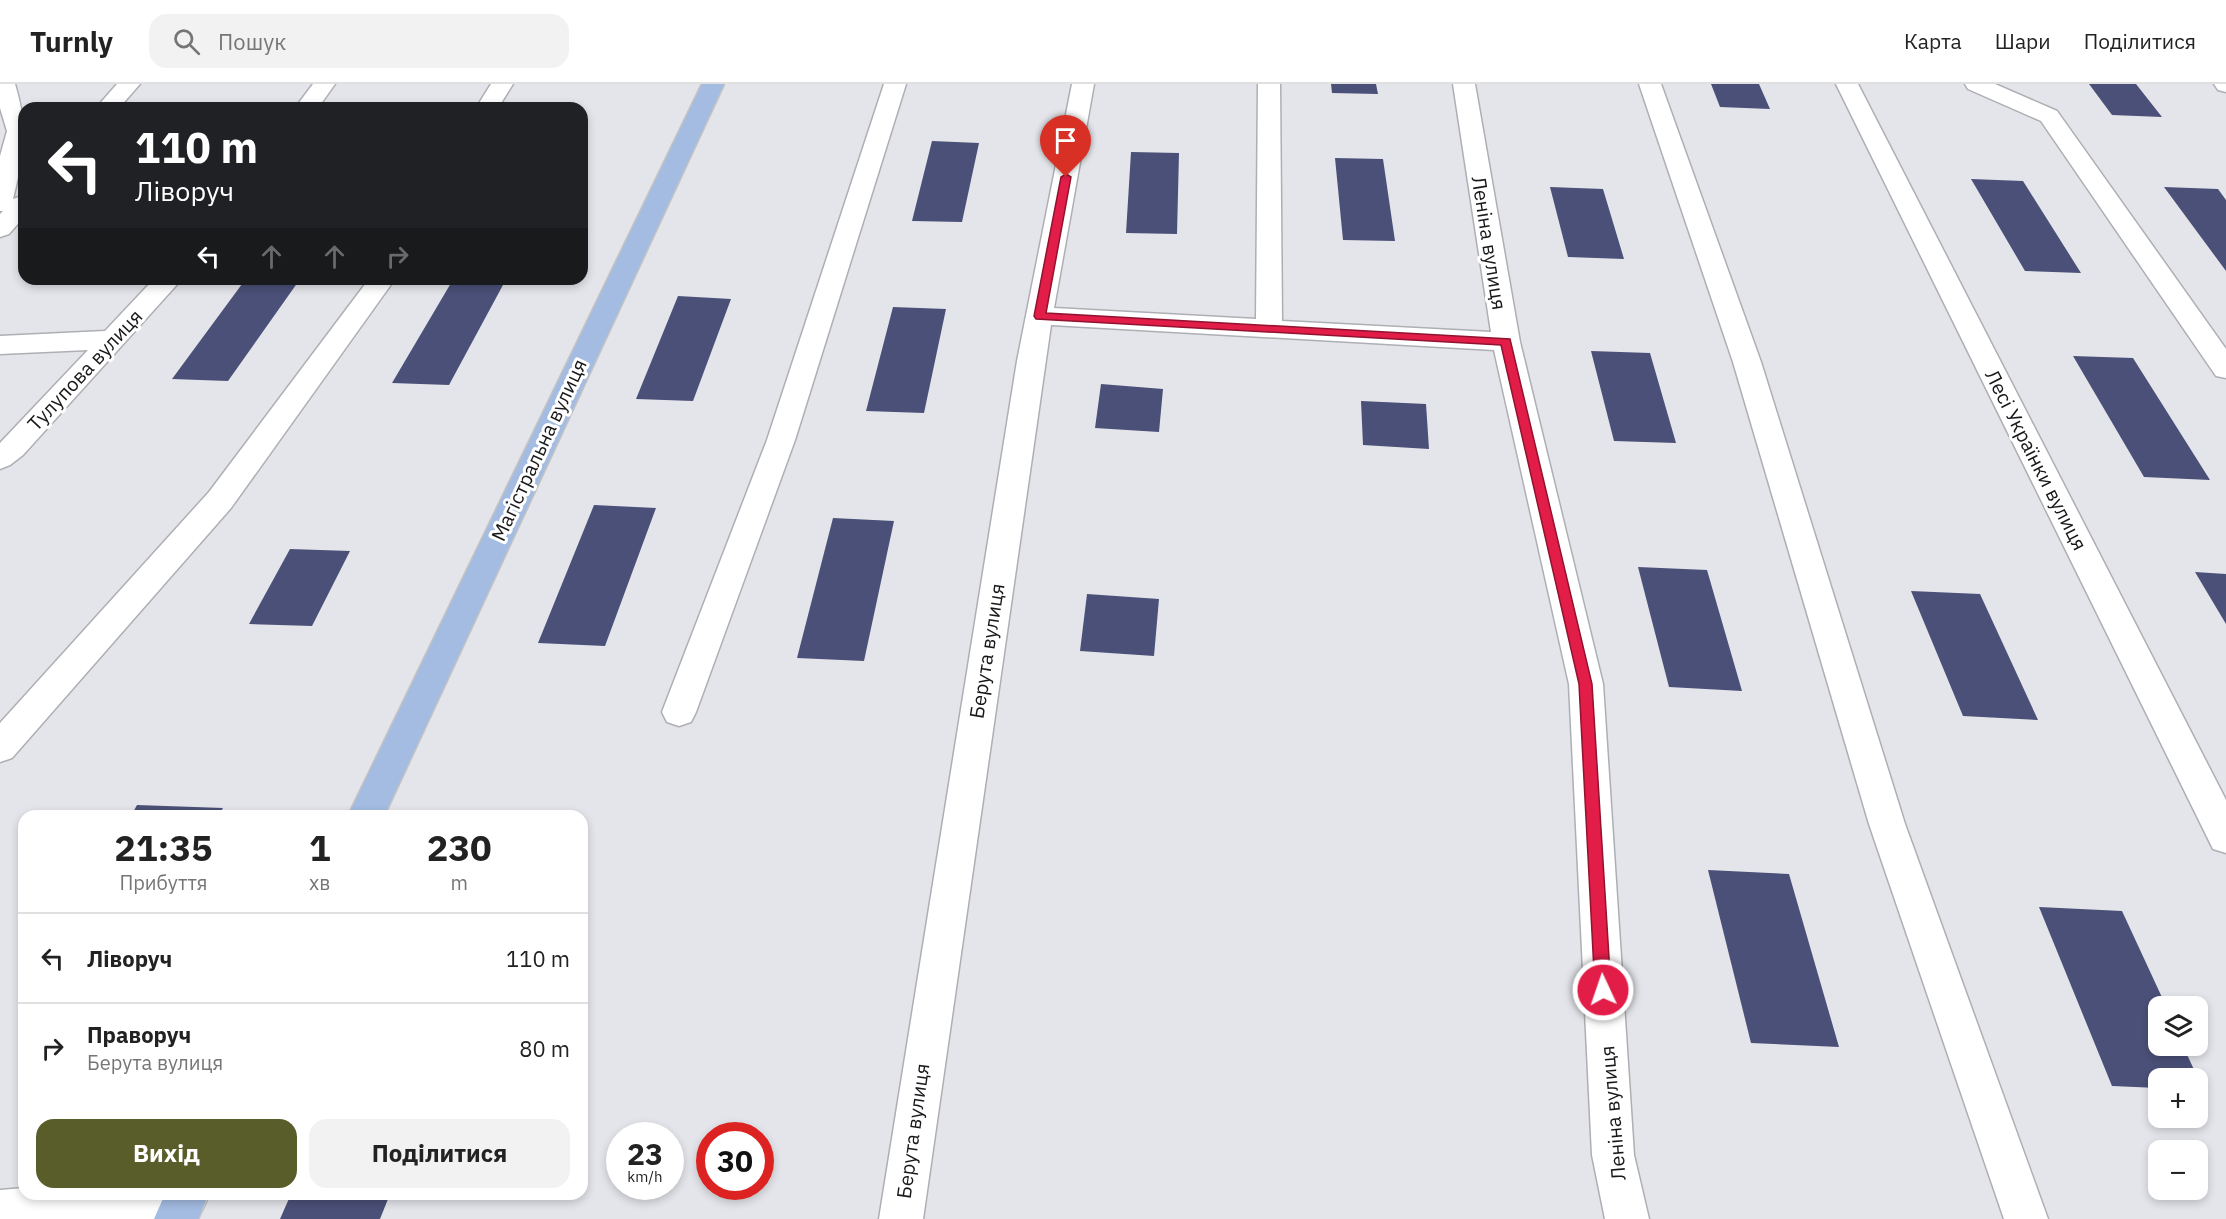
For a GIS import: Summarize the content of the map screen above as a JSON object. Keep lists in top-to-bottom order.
{
  "streets": {
    "main road": ["Магістральна вулиця"],
    "street": [
      "Леніна вулиця",
      "Тулупова вулиця",
      "Лесі Українки вулиця",
      "Берута вулиця"
    ]
  },
  "page": {
    "header": "Turnly",
    "search": "Пошук",
    "nav": ["Карта", "Шари", "Поділитися"],
    "turn": ["110 m", "Ліворуч"],
    "eta": [
      "21:35",
      "Прибуття",
      "1",
      "хв",
      "230",
      "m"
    ],
    "list": [
      {
        "name": "Ліворуч",
        "value": "110 m"
      },
      {
        "name": "Праворуч",
        "note": "Берута вулиця",
        "value": "80 m"
      }
    ],
    "map_buttons": ["+", "−"],
    "buttons": ["Вихід", "Поділитися"],
    "speed": "23 km/h",
    "limit": "30"
  }
}
